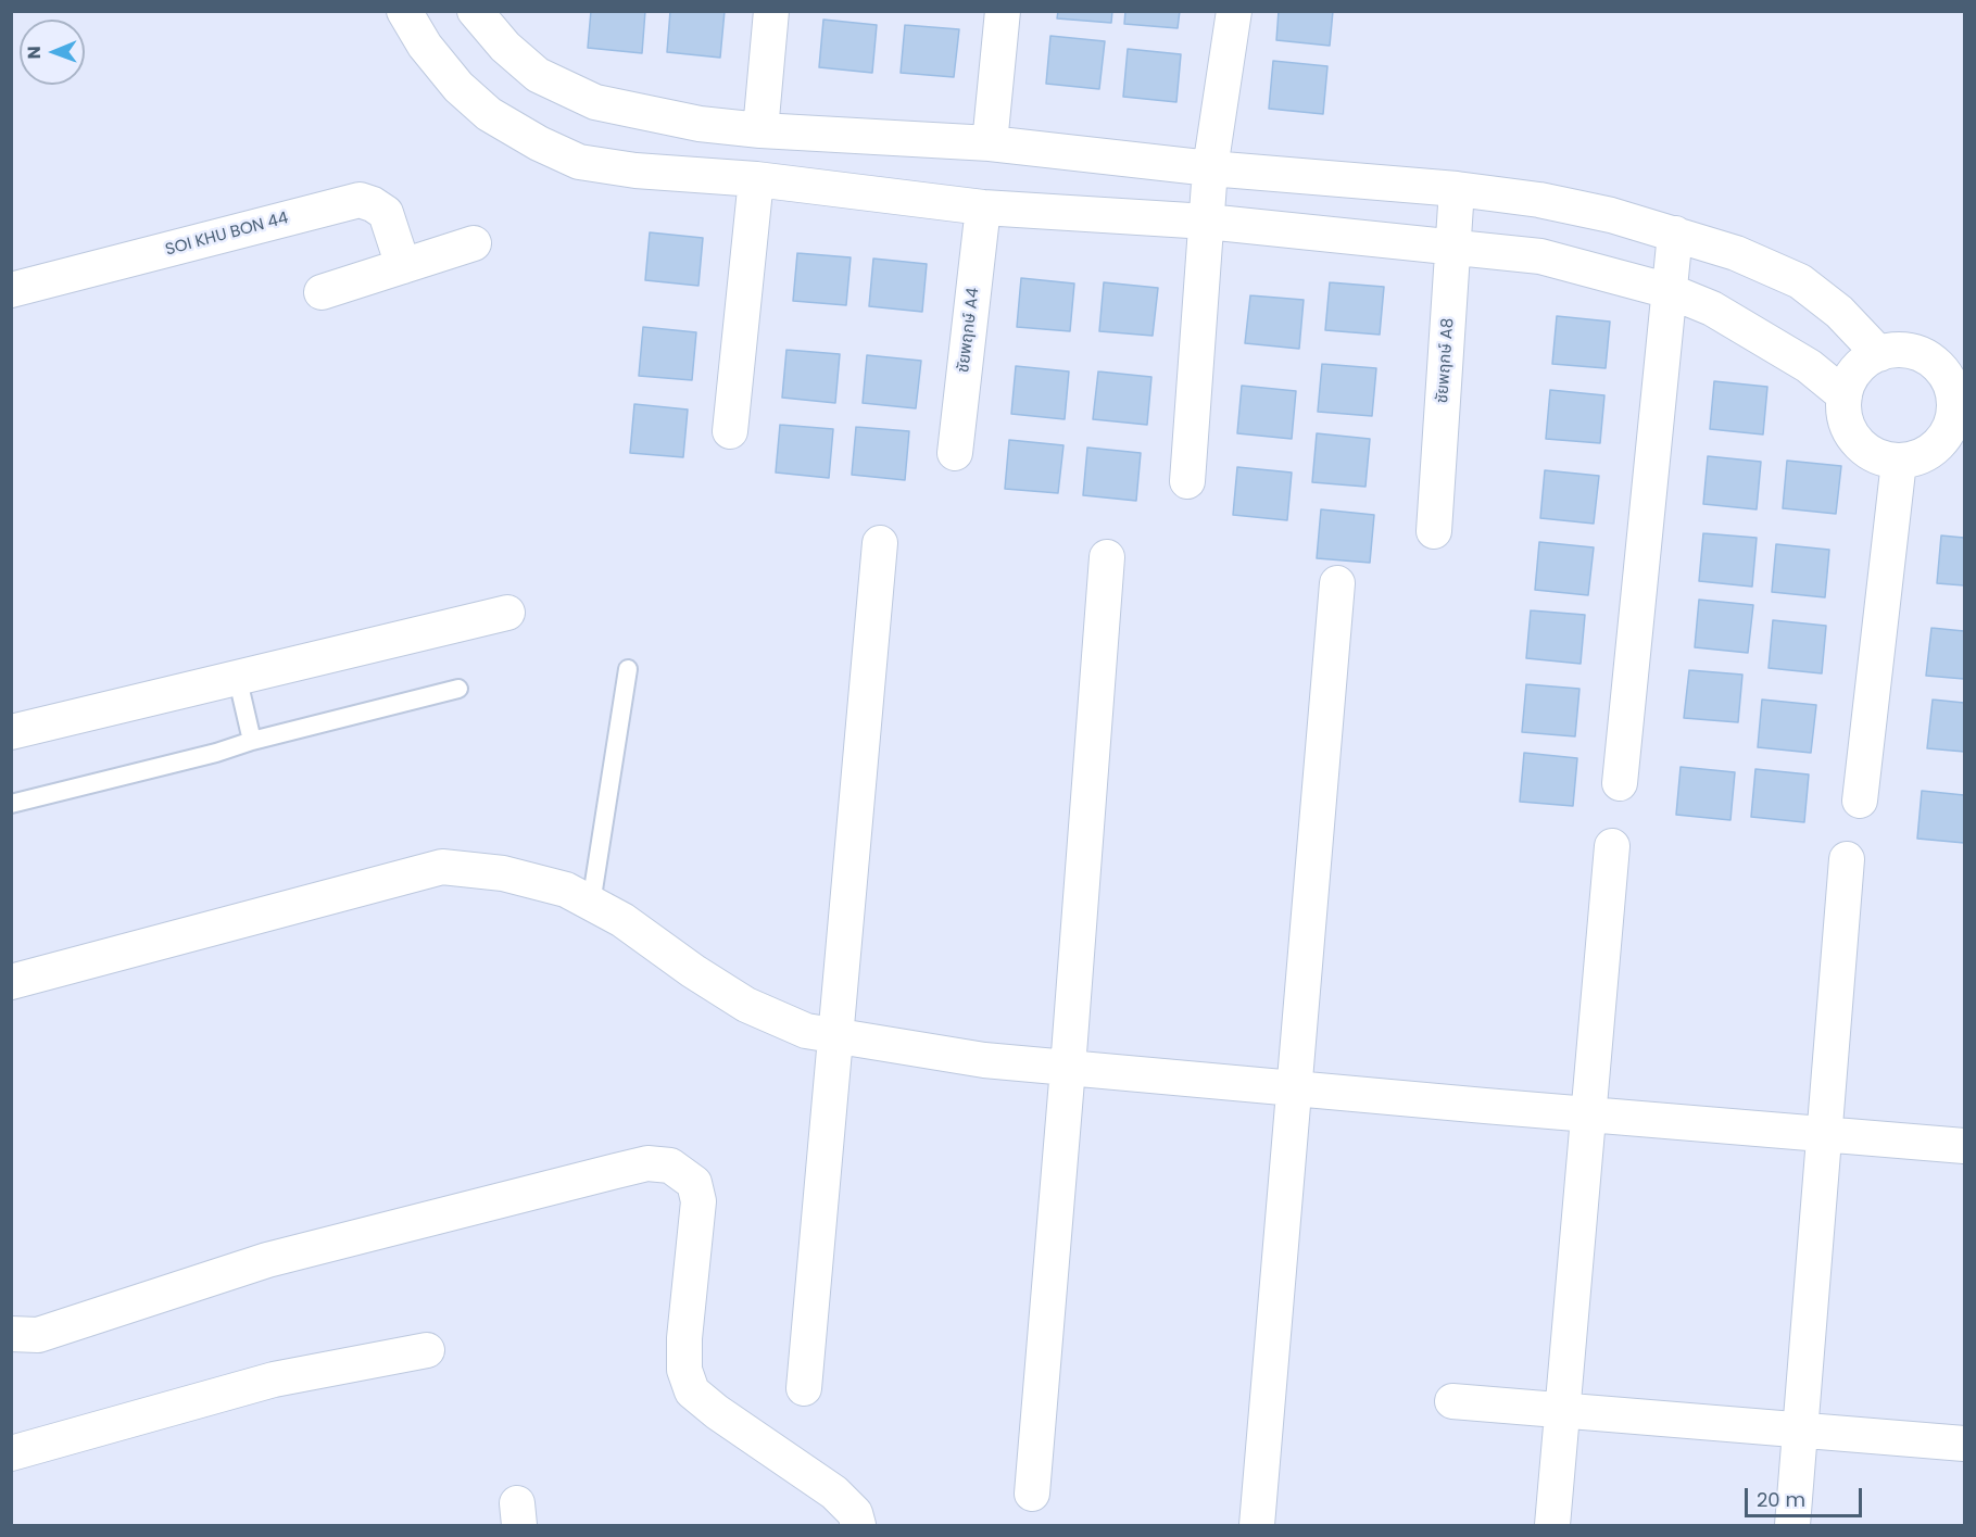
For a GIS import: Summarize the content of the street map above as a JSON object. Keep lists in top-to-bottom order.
{
  "streets": {
    "street": ["SOI KHU BON 44", "ชัยพฤกษ์ A4", "ชัยพฤกษ์ A8"]
  },
  "scale_bar": "20 m",
  "north": "left"
}
